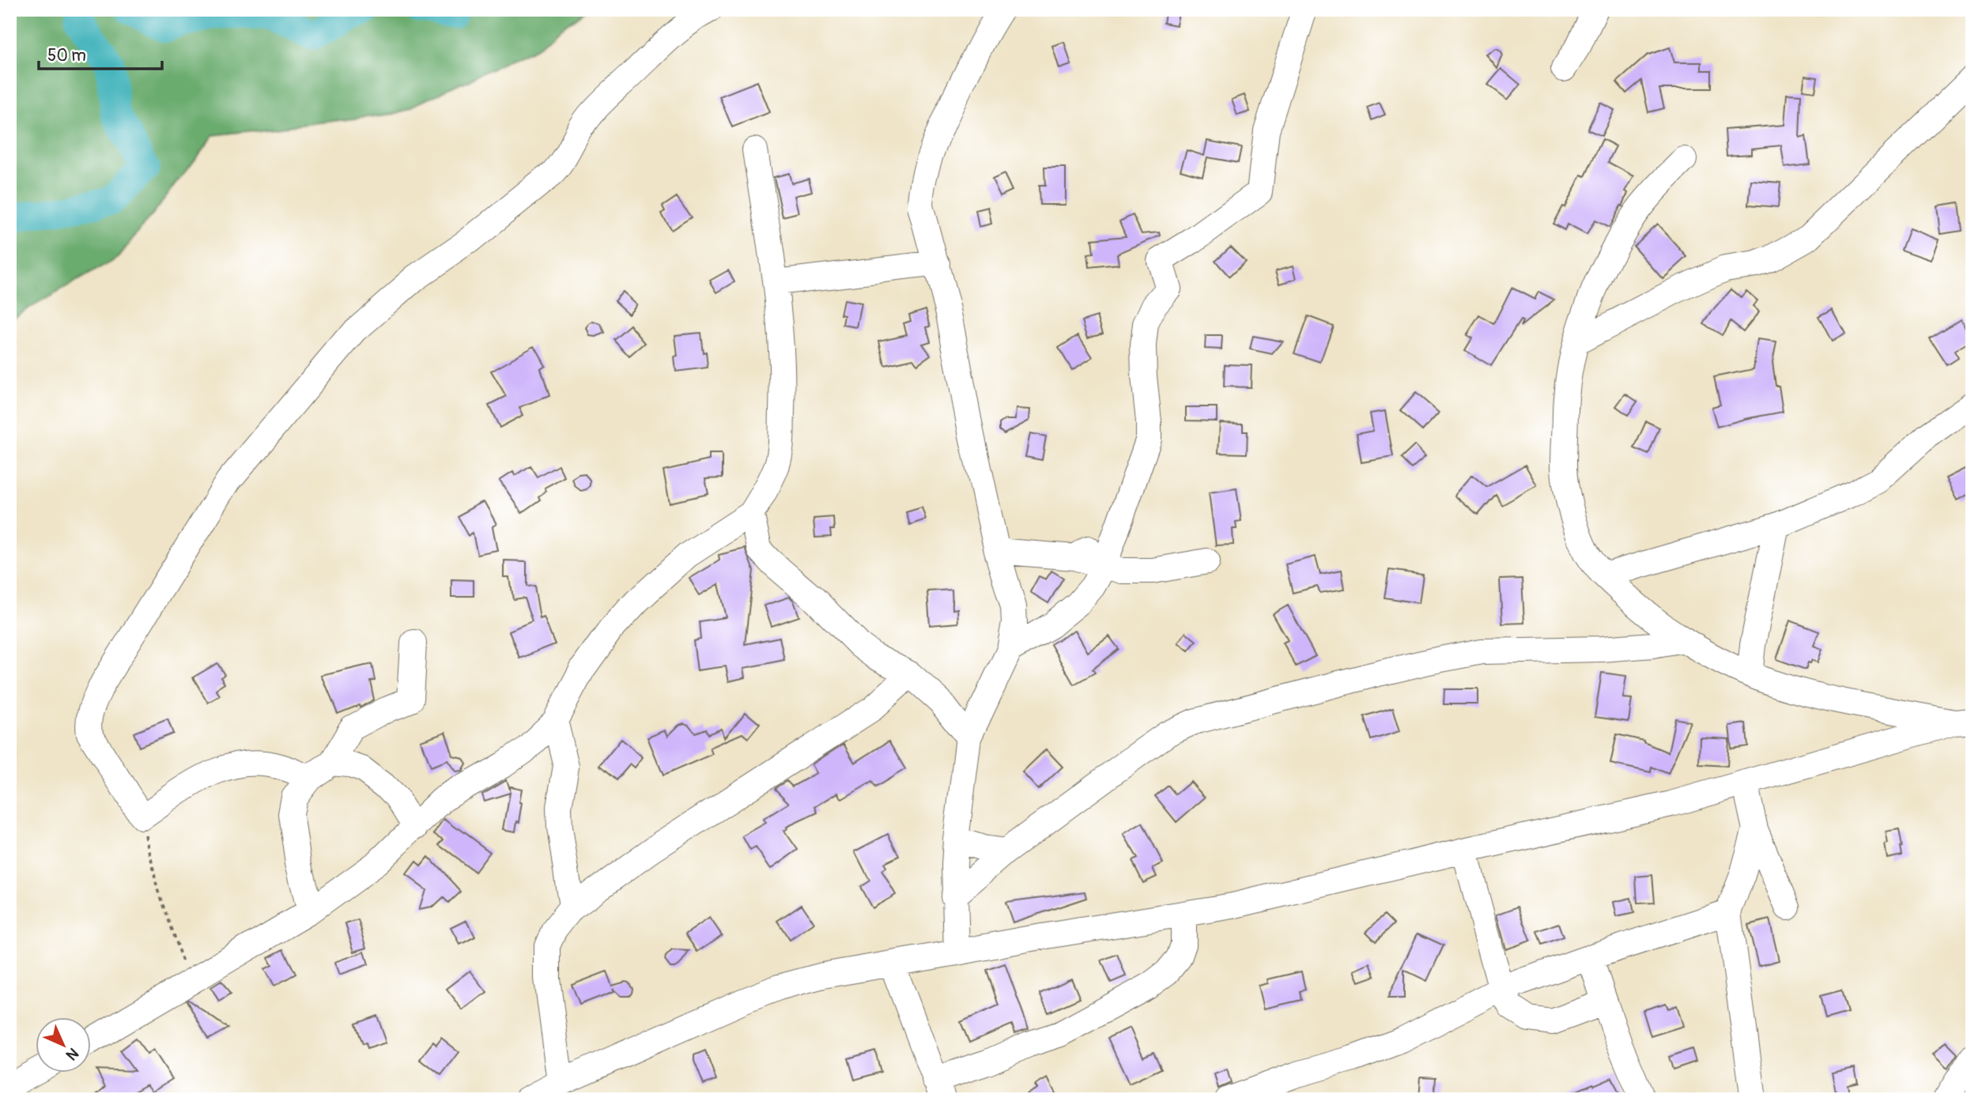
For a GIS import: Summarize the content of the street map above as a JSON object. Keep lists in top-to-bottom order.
{
  "scale_bar": "50 m",
  "north": "bottom right"
}
